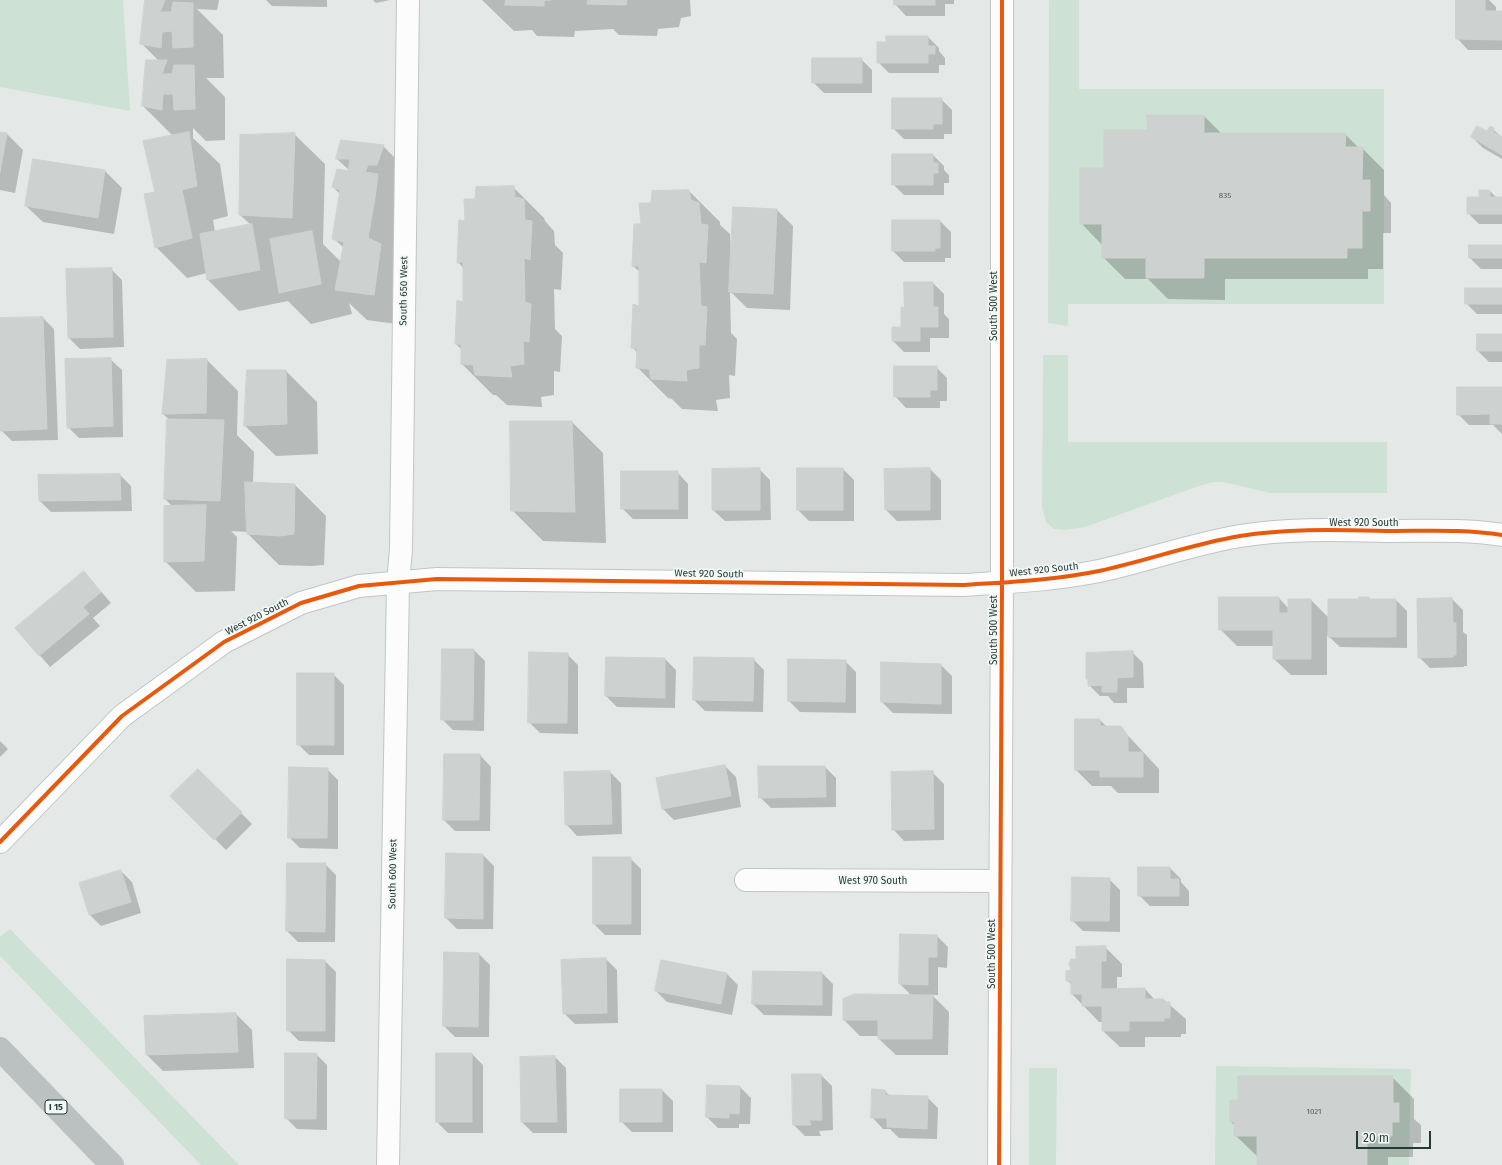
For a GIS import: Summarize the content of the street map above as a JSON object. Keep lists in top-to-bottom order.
{
  "streets": {
    "highway": ["I 15"],
    "street": [
      "South 650 West",
      "South 500 West",
      "West 920 South",
      "South 600 West",
      "West 970 South"
    ]
  },
  "crossings": [
    ["South 650 West", "West 920 South"],
    ["South 650 West", "South 600 West"],
    ["South 500 West", "West 920 South"],
    ["South 500 West", "West 970 South"],
    ["West 920 South", "South 600 West"]
  ],
  "house_numbers": ["835", "1021"],
  "scale_bar": "20 m"
}
